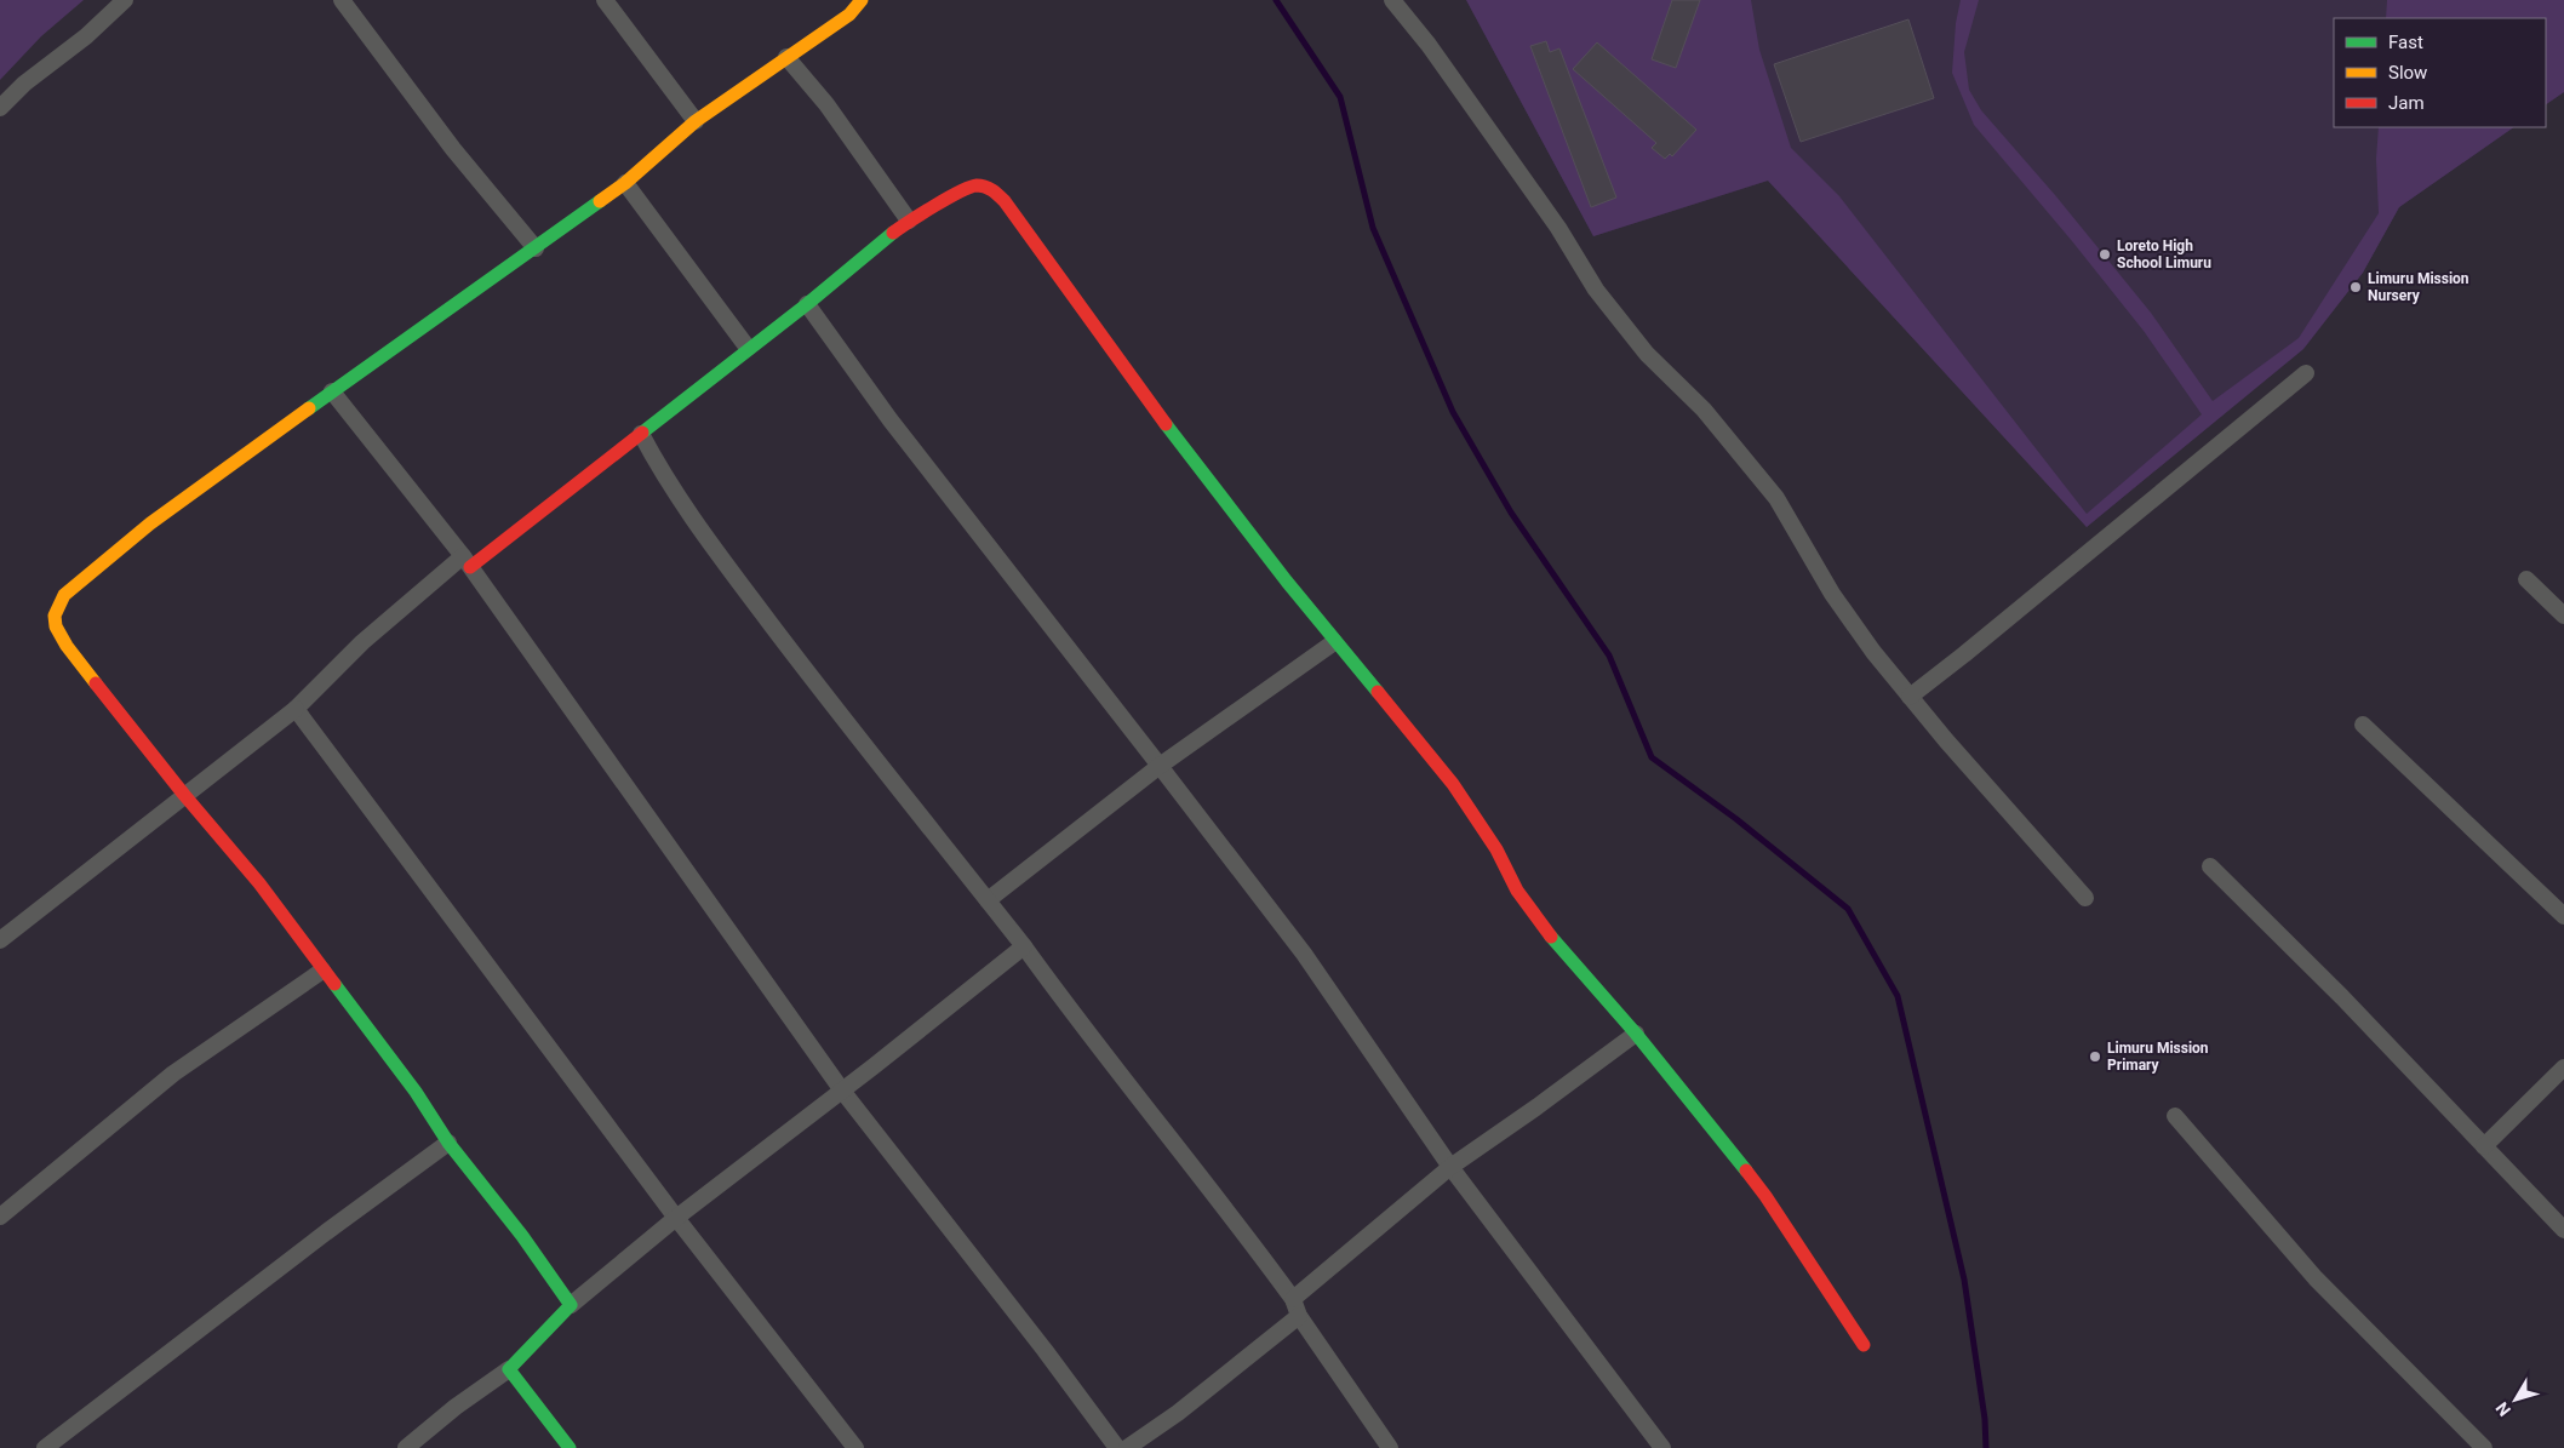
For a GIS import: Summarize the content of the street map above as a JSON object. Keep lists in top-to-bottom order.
{
  "places": ["Loreto High School Limuru", "Limuru Mission Nursery", "Limuru Mission Primary"],
  "legend": ["Fast", "Slow", "Jam"],
  "north": "bottom left"
}
